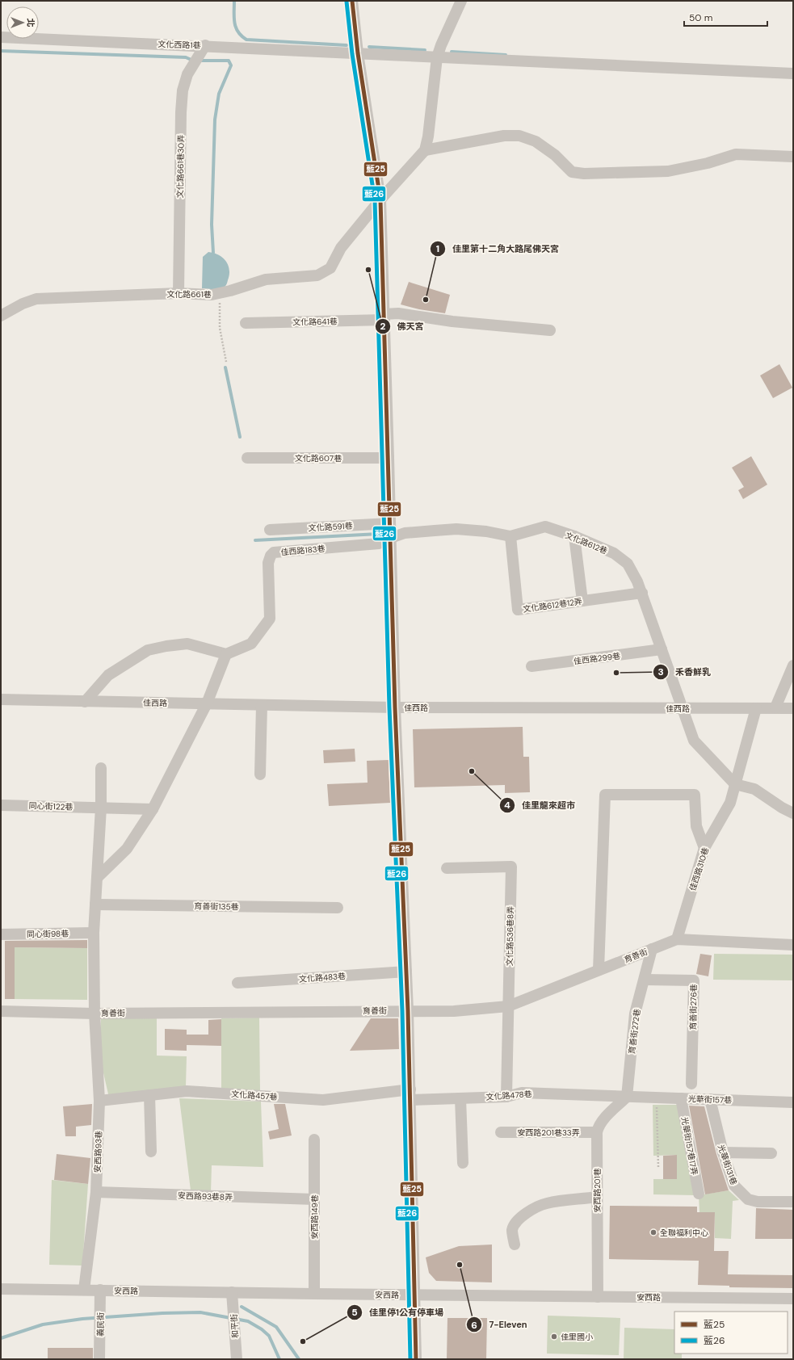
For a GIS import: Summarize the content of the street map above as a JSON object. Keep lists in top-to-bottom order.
{
  "streets": {
    "street": [
      "文化西路1巷",
      "文化路661巷30弄",
      "文化路661巷",
      "文化路641巷",
      "文化路607巷",
      "文化路591巷",
      "文化路612巷",
      "佳西路183巷",
      "文化路612巷12弄",
      "佳西路299巷",
      "佳西路",
      "同心街122巷",
      "佳西路310巷",
      "育善街135巷",
      "同心街98巷",
      "文化路536巷8弄",
      "育善街",
      "文化路483巷",
      "育善街276巷",
      "育善街272巷",
      "文化路457巷",
      "文化路478巷",
      "光華街157巷",
      "安西路201巷33弄",
      "光華街157巷17弄",
      "安西路93巷",
      "光華街131巷",
      "安西路201巷",
      "安西路93巷8弄",
      "安西路149巷",
      "安西路",
      "義民街",
      "和平街"
    ]
  },
  "crossings": [
    ["文化西路1巷", "文化路661巷30弄"],
    ["文化路661巷30弄", "文化路661巷"],
    ["文化路612巷", "佳西路183巷"],
    ["文化路612巷", "文化路612巷12弄"],
    ["文化路612巷", "佳西路299巷"],
    ["文化路612巷", "佳西路"],
    ["佳西路", "佳西路310巷"],
    ["佳西路310巷", "育善街"],
    ["文化路536巷8弄", "育善街"],
    ["文化路536巷8弄", "文化路478巷"],
    ["育善街", "育善街272巷"],
    ["育善街", "安西路93巷"],
    ["育善街276巷", "育善街272巷"],
    ["育善街272巷", "文化路478巷"],
    ["育善街272巷", "光華街157巷"],
    ["育善街272巷", "安西路201巷"],
    ["文化路457巷", "文化路478巷"],
    ["文化路457巷", "安西路93巷"],
    ["文化路478巷", "光華街157巷"],
    ["文化路478巷", "安西路201巷"],
    ["光華街157巷", "光華街157巷17弄"],
    ["光華街157巷", "光華街131巷"],
    ["光華街157巷", "安西路201巷"],
    ["安西路201巷33弄", "安西路201巷"],
    ["安西路93巷", "安西路93巷8弄"],
    ["安西路93巷", "安西路"],
    ["安西路201巷", "安西路"],
    ["安西路93巷8弄", "安西路149巷"],
    ["安西路149巷", "安西路"],
    ["安西路", "義民街"],
    ["安西路", "和平街"]
  ],
  "places": [
    "佛天宮",
    "佳里第十二角大路尾佛天宮",
    "禾香鮮乳",
    "佳里龍來超市",
    "全聯福利中心",
    "7-Eleven",
    "佳里國小",
    "佳里停1公有停車場"
  ],
  "lines": ["transit line 藍25", "transit line 藍26"],
  "legend": ["藍25", "藍26"],
  "scale_bar": "50 m",
  "north": "right"
}
